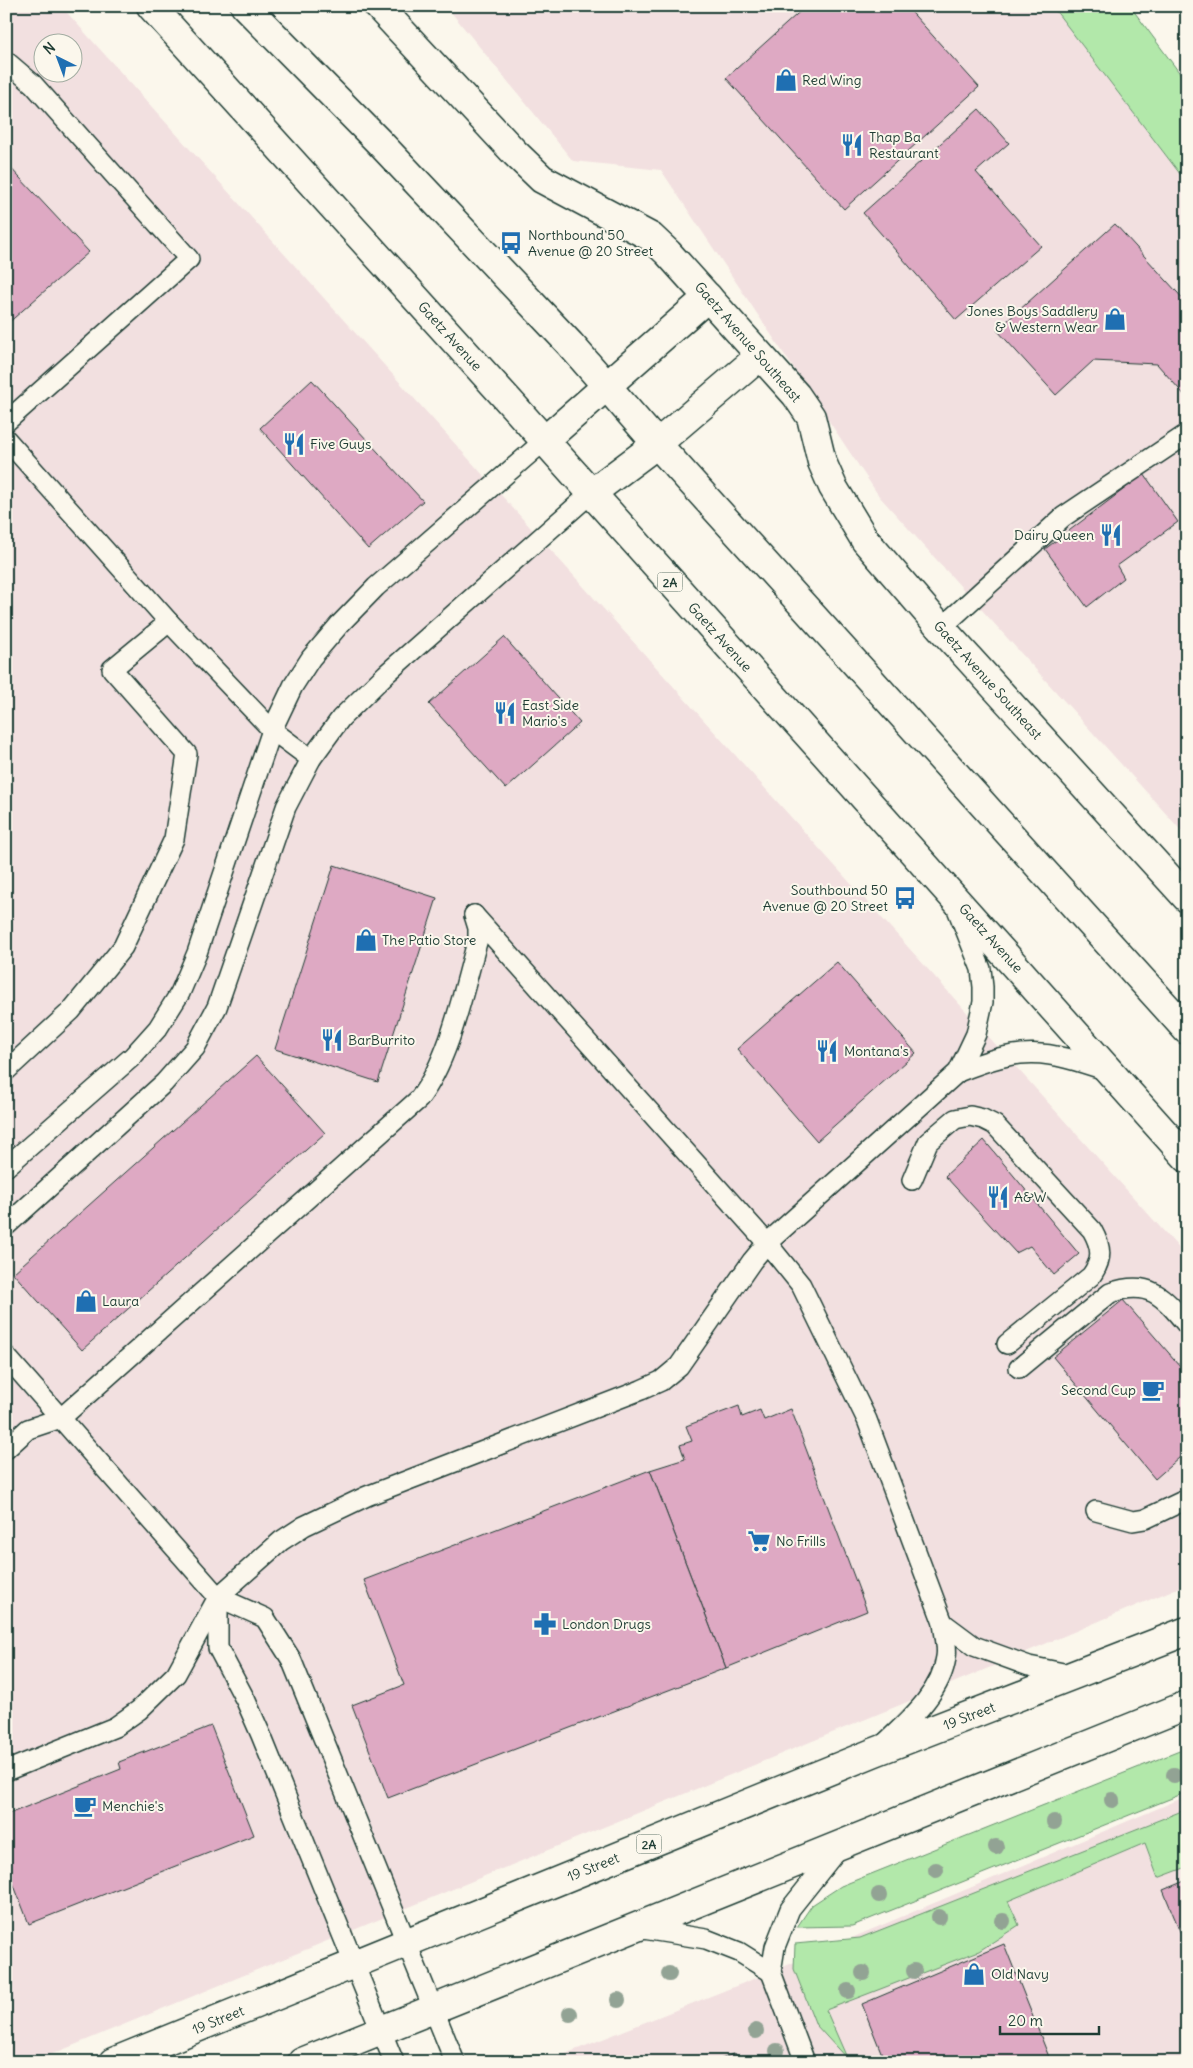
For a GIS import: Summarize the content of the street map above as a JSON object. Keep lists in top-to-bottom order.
{
  "streets": {
    "main road": [
      "Gaetz Avenue",
      "Gaetz Avenue Southeast",
      "2A",
      "19 Street"
    ]
  },
  "places": {
    "shop": [
      "Red Wing",
      "Jones Boys Saddlery & Western Wear",
      "The Patio Store",
      "Laura",
      "Old Navy"
    ],
    "restaurant": [
      "Thap Ba Restaurant",
      "Five Guys",
      "Dairy Queen",
      "East Side Mario's",
      "BarBurrito",
      "Montana's",
      "A&W"
    ],
    "bus stop": ["Northbound 50 Avenue @ 20 Street", "Southbound 50 Avenue @ 20 Street"],
    "cafe": ["Second Cup", "Menchie's"],
    "supermarket": ["No Frills"],
    "pharmacy": ["London Drugs"]
  },
  "scale_bar": "20 m",
  "north": "top left"
}
